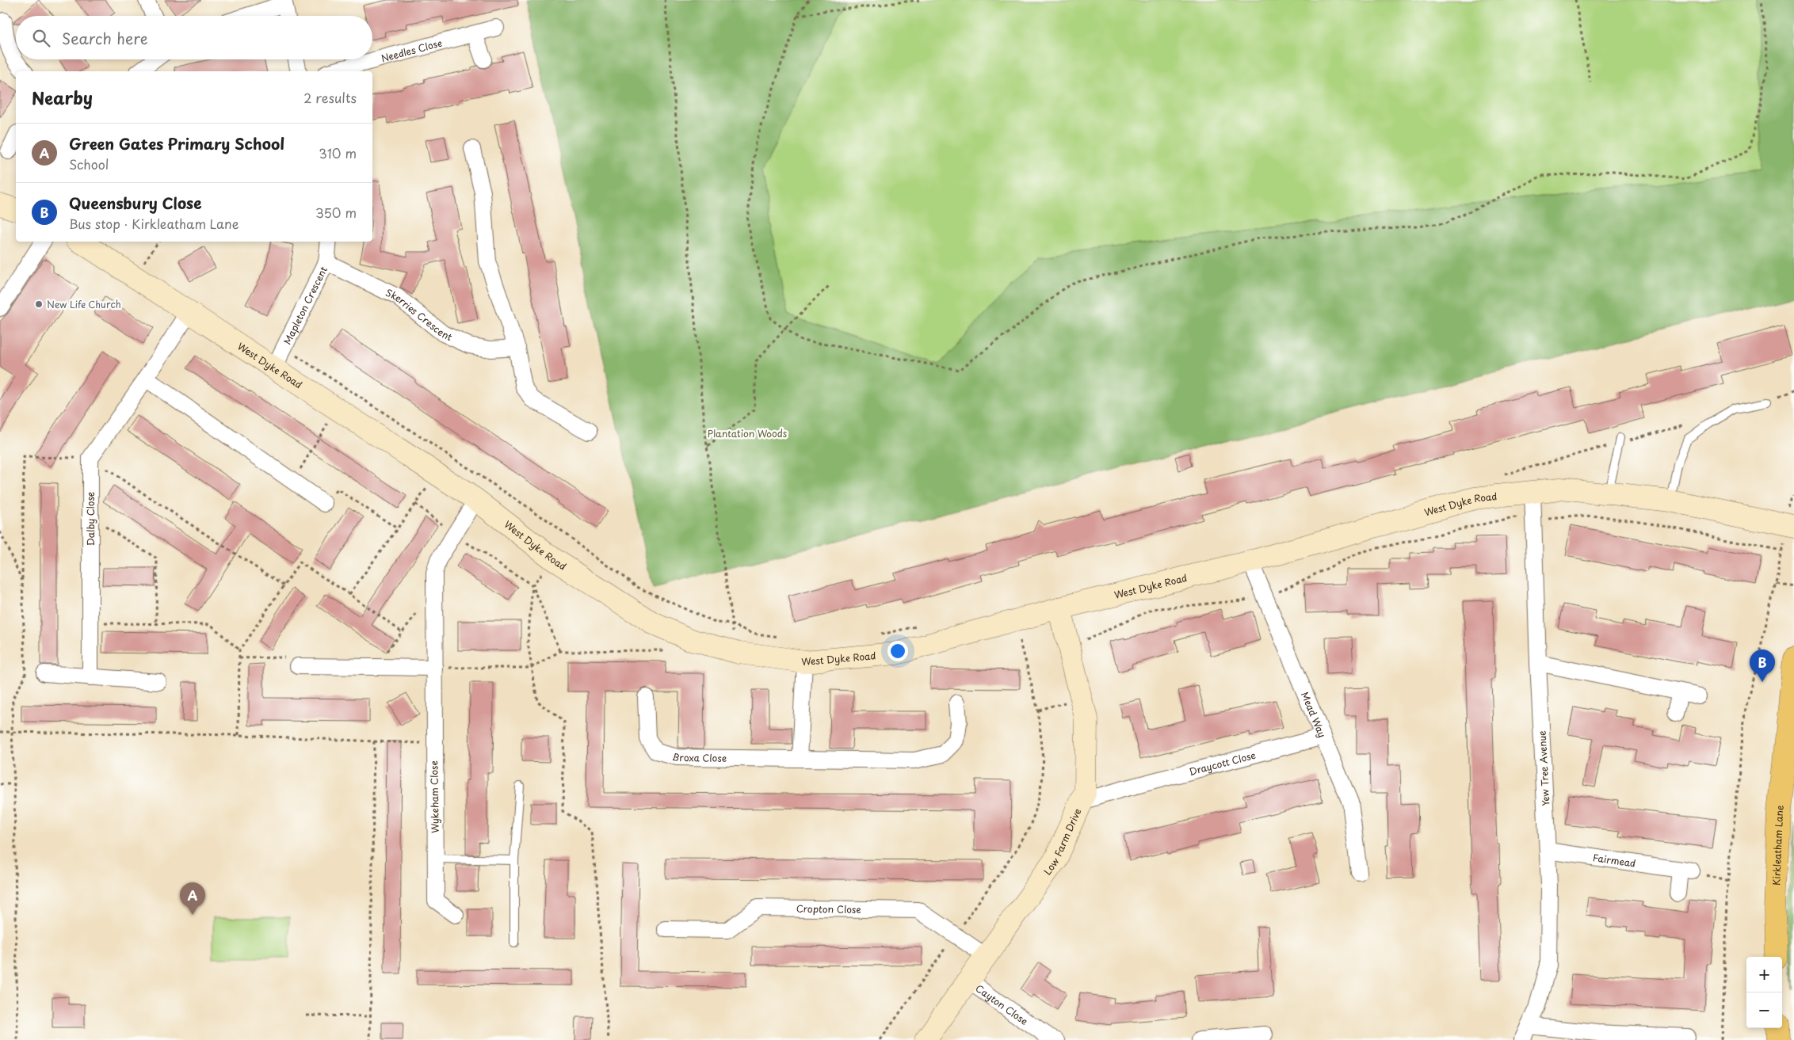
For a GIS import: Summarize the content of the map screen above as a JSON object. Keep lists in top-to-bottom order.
{
  "streets": {
    "main road": ["Kirkleatham Lane"],
    "street": [
      "Needles Close",
      "Mapleton Crescent",
      "Skerries Crescent",
      "West Dyke Road",
      "Dalby Close",
      "Mead Way",
      "Broxa Close",
      "Draycott Close",
      "Yew Tree Avenue",
      "Wykeham Close",
      "Low Farm Drive",
      "Fairmead",
      "Cropton Close",
      "Cayton Close"
    ]
  },
  "crossings": [
    ["Mapleton Crescent", "Skerries Crescent"],
    ["Mapleton Crescent", "West Dyke Road"],
    ["West Dyke Road", "Mead Way"],
    ["West Dyke Road", "Yew Tree Avenue"],
    ["West Dyke Road", "Wykeham Close"],
    ["West Dyke Road", "Low Farm Drive"],
    ["Mead Way", "Draycott Close"],
    ["Draycott Close", "Low Farm Drive"],
    ["Yew Tree Avenue", "Fairmead"],
    ["Low Farm Drive", "Cropton Close"],
    ["Low Farm Drive", "Cayton Close"]
  ],
  "parks": ["Plantation Woods"],
  "places": ["New Life Church"],
  "page": {
    "search": "Search here",
    "heading": ["Nearby", "2 results"],
    "list": [
      {
        "mark": "A",
        "name": "Green Gates Primary School",
        "note": "School",
        "value": "310 m"
      },
      {
        "mark": "B",
        "name": "Queensbury Close",
        "note": "Bus stop · Kirkleatham Lane",
        "value": "350 m"
      }
    ],
    "pins": ["B", "A"],
    "map_buttons": ["+", "−"]
  }
}
